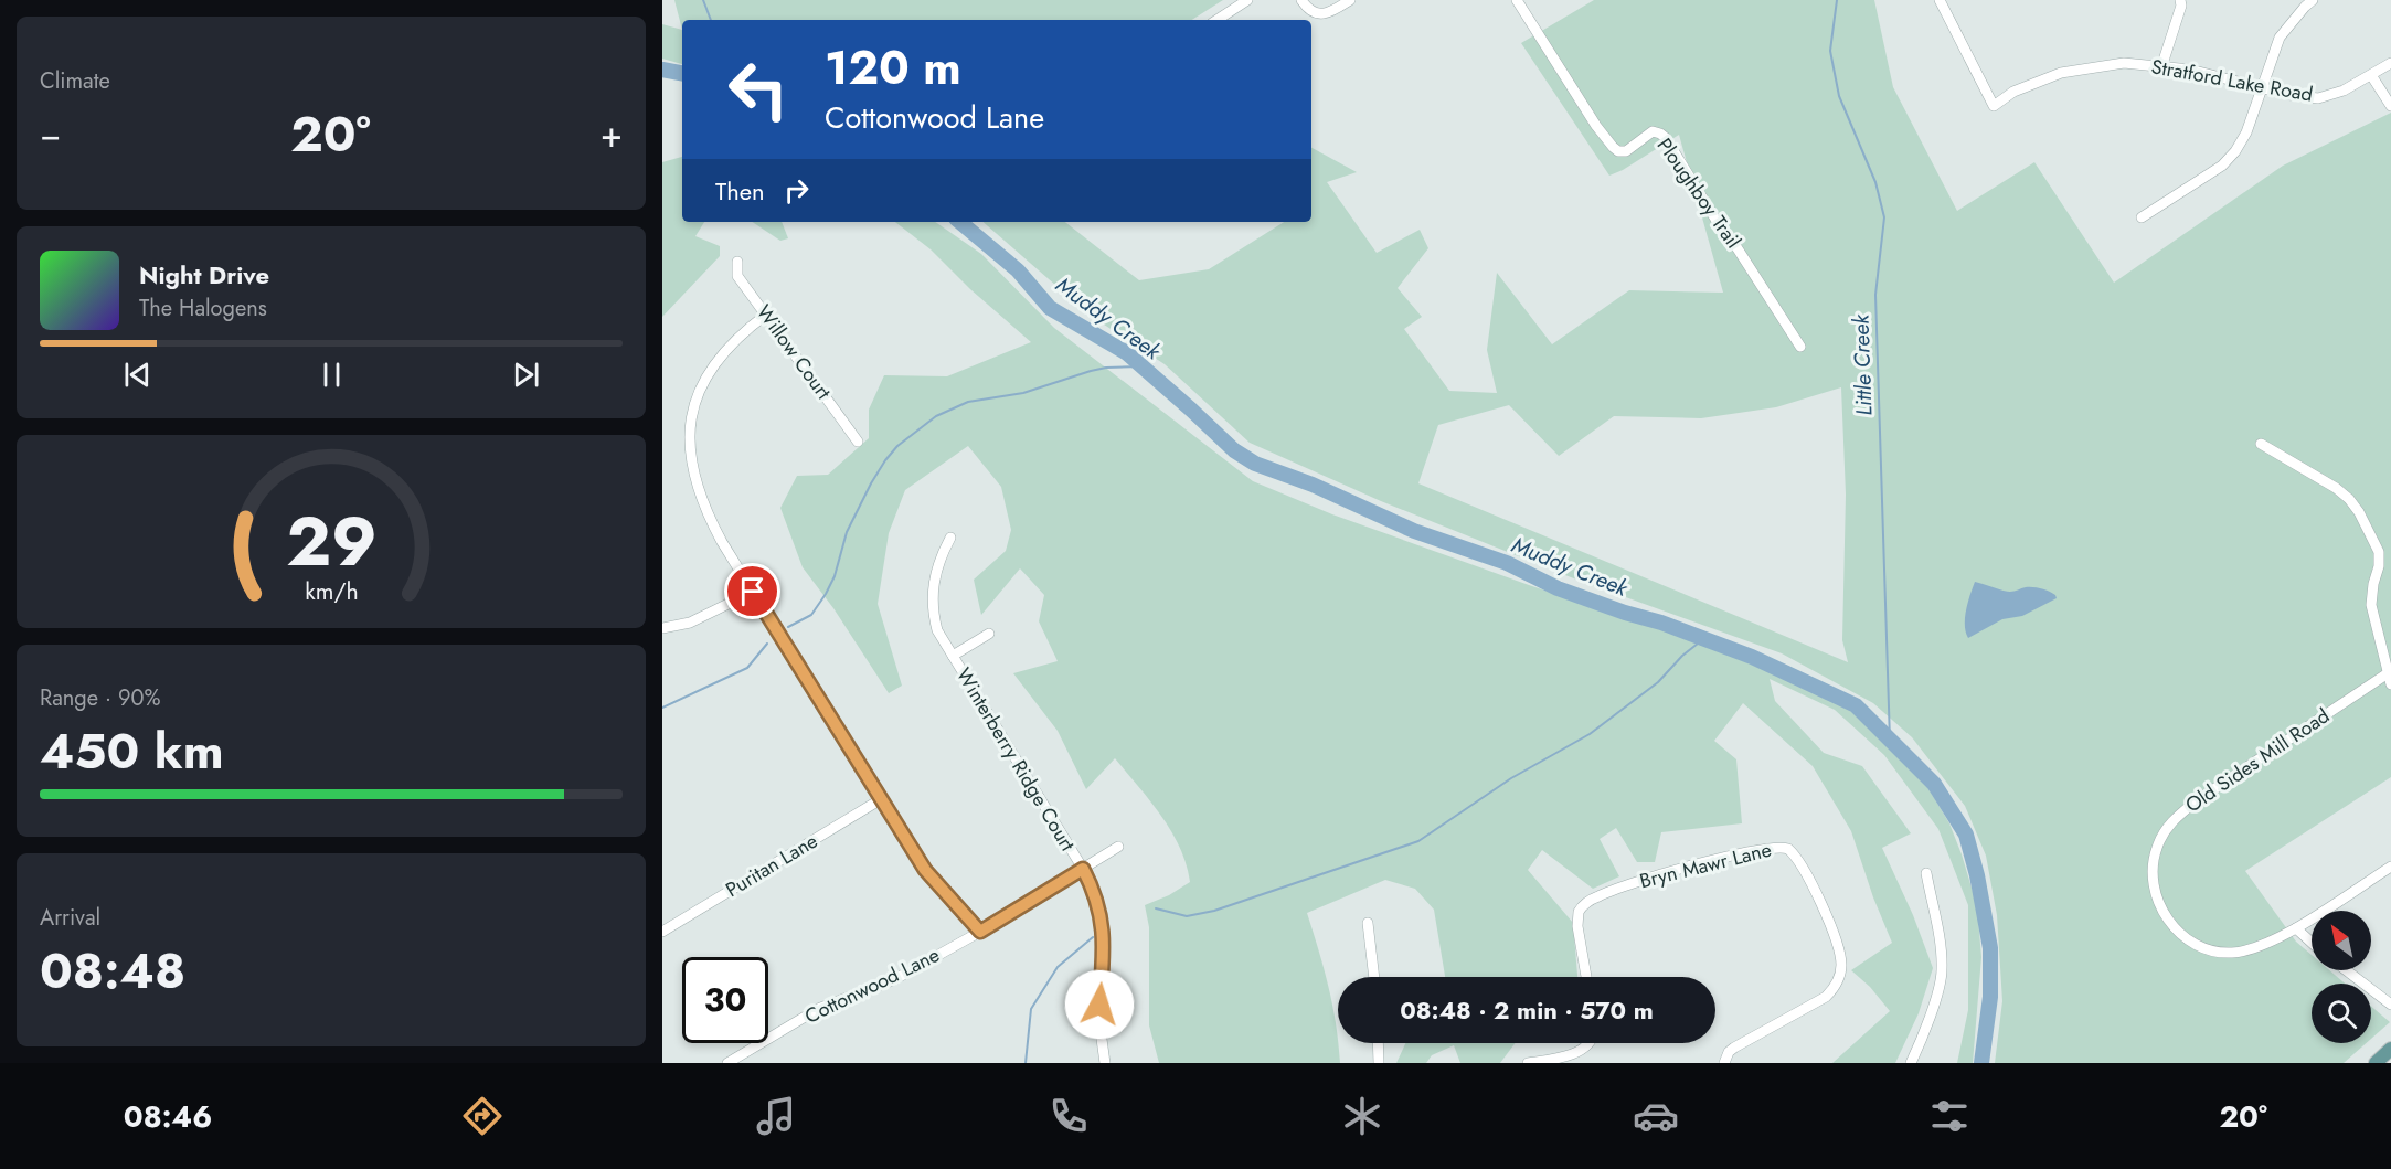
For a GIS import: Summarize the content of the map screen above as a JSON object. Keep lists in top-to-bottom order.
{
  "streets": {
    "street": [
      "Stratford Lake Road",
      "Ploughboy Trail",
      "Willow Court",
      "Winterberry Ridge Court",
      "Old Sides Mill Road",
      "Puritan Lane",
      "Bryn Mawr Lane",
      "Cottonwood Lane"
    ]
  },
  "crossings": [
    ["Winterberry Ridge Court", "Cottonwood Lane"]
  ],
  "water": ["Muddy Creek", "Little Creek"],
  "north": "top left",
  "page": {
    "tile": [
      "Climate",
      ["Range · 90%", "450 km"],
      ["Arrival", "08:48"]
    ],
    "turn": ["120 m", "Cottonwood Lane"],
    "heat": ["−", "20°", "+"],
    "then": "Then",
    "song": ["Night Drive", "The Halogens"],
    "limit": "30",
    "trip": "08:48 · 2 min · 570 m",
    "tabs": ["08:46", "20°"],
    "gauge": ["29", "km/h"]
  }
}
